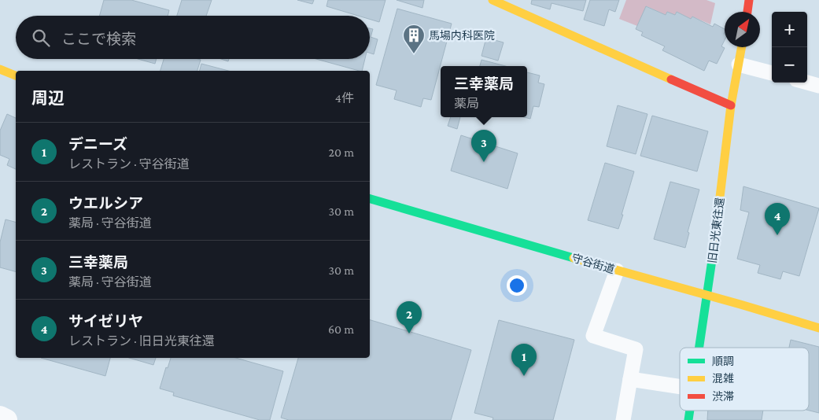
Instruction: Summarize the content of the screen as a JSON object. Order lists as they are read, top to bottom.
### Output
{
  "streets": {
    "street": ["旧日光東往還", "守谷街道"]
  },
  "crossings": [
    ["旧日光東往還", "守谷街道"]
  ],
  "places": {
    "building": ["馬場内科医院"]
  },
  "legend": ["順調", "混雑", "渋滞"],
  "north": "top right",
  "page": {
    "map_buttons": ["+", "−"],
    "search": "ここで検索",
    "popup": ["三幸薬局", "薬局"],
    "heading": ["周辺", "4件"],
    "list": [
      {
        "mark": "1",
        "name": "デニーズ",
        "note": "レストラン · 守谷街道",
        "value": "20 m"
      },
      {
        "mark": "2",
        "name": "ウエルシア",
        "note": "薬局 · 守谷街道",
        "value": "30 m"
      },
      {
        "mark": "3",
        "name": "三幸薬局",
        "note": "薬局 · 守谷街道",
        "value": "30 m"
      },
      {
        "mark": "4",
        "name": "サイゼリヤ",
        "note": "レストラン · 旧日光東往還",
        "value": "60 m"
      }
    ],
    "pins": [
      "3",
      "4",
      "2",
      "1"
    ]
  }
}
